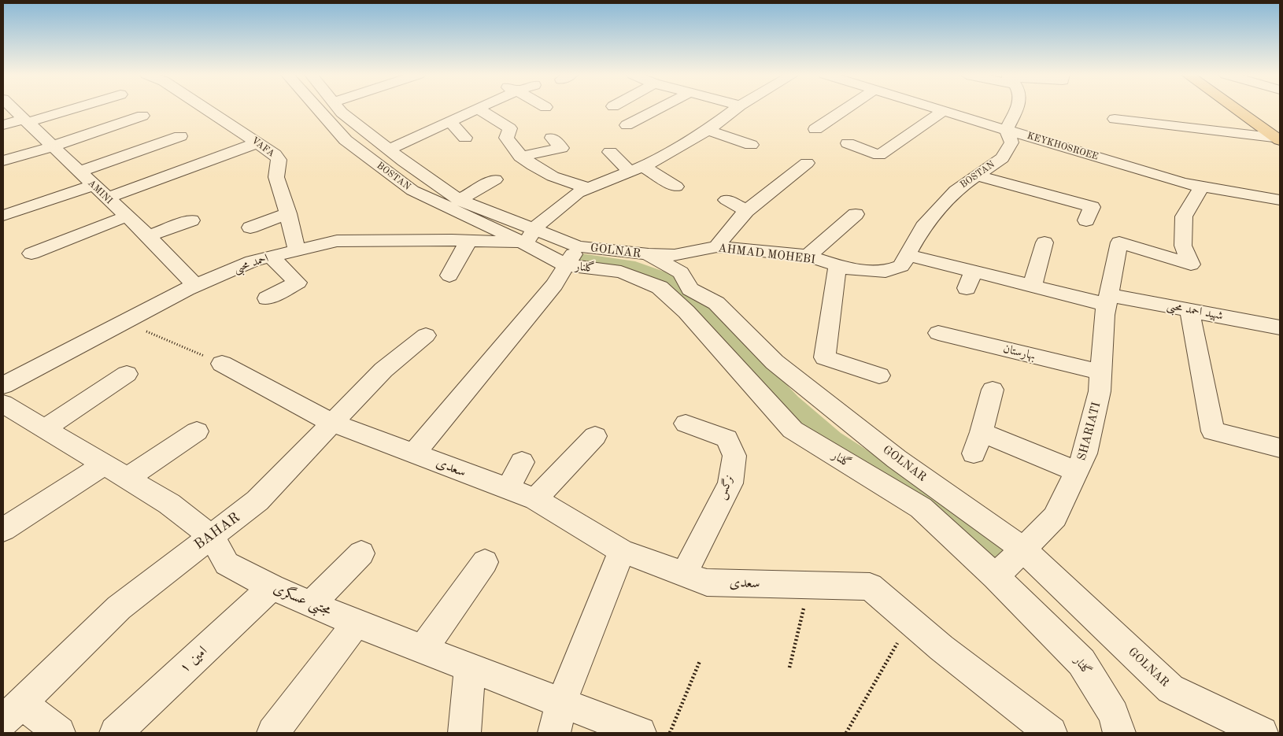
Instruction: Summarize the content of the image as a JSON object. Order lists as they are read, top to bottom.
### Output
{
  "streets": {
    "street": [
      "KEYKHOSROEE",
      "VAFA",
      "BOSTAN",
      "AMINI",
      "GOLNAR",
      "AHMAD MOHEBI",
      "احمد محبی",
      "گلنار",
      "شهید احمد محبی",
      "بهارستان",
      "SHARIATI",
      "سعدی",
      "نرگس",
      "BAHAR",
      "مجتبی عسگری",
      "امین ۱"
    ]
  },
  "crossings": [
    ["KEYKHOSROEE", "BOSTAN"],
    ["KEYKHOSROEE", "SHARIATI"],
    ["VAFA", "احمد محبی"],
    ["BOSTAN", "GOLNAR"],
    ["BOSTAN", "AHMAD MOHEBI"],
    ["BOSTAN", "احمد محبی"],
    ["BOSTAN", "شهید احمد محبی"],
    ["AMINI", "احمد محبی"],
    ["GOLNAR", "AHMAD MOHEBI"],
    ["GOLNAR", "احمد محبی"],
    ["GOLNAR", "گلنار"],
    ["GOLNAR", "SHARIATI"],
    ["گلنار", "SHARIATI"],
    ["شهید احمد محبی", "SHARIATI"],
    ["بهارستان", "SHARIATI"],
    ["سعدی", "نرگس"],
    ["سعدی", "BAHAR"],
    ["BAHAR", "مجتبی عسگری"],
    ["مجتبی عسگری", "امین ۱"]
  ]
}
